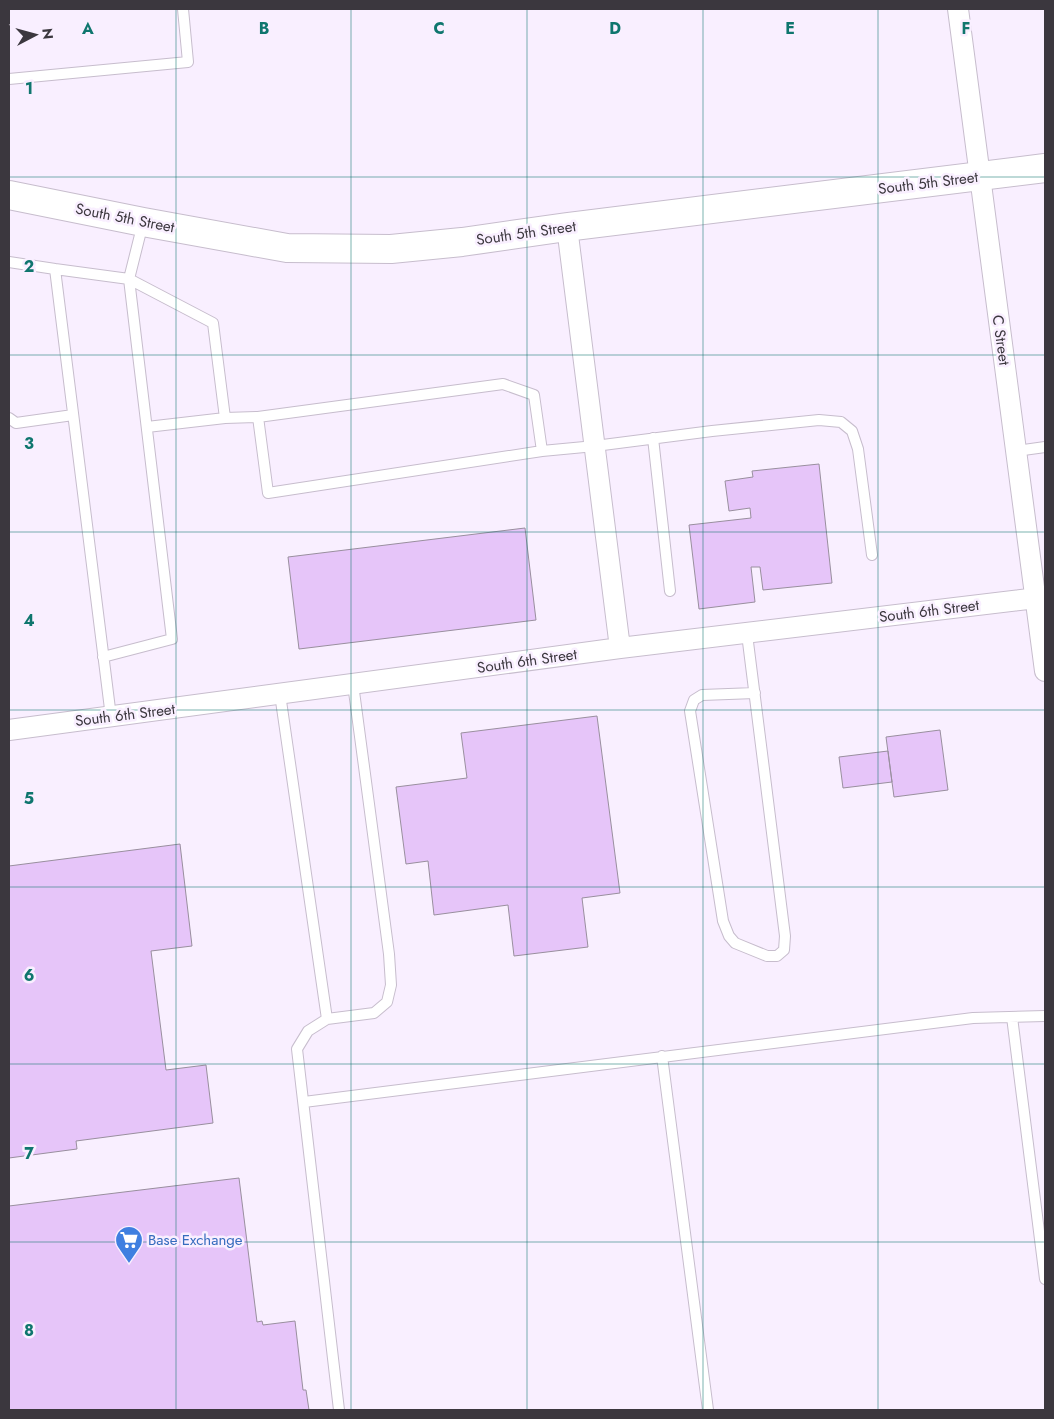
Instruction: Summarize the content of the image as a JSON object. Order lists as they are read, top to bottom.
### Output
{
  "streets": {
    "street": ["South 5th Street", "C Street", "South 6th Street"]
  },
  "crossings": [
    ["South 5th Street", "C Street"],
    ["C Street", "South 6th Street"]
  ],
  "places": {
    "supermarket": ["Base Exchange"]
  },
  "north": "right",
  "grid": {
    "columns": [
      "A",
      "B",
      "C",
      "D",
      "E",
      "F"
    ],
    "rows": [
      "1",
      "2",
      "3",
      "4",
      "5",
      "6",
      "7",
      "8"
    ]
  }
}
